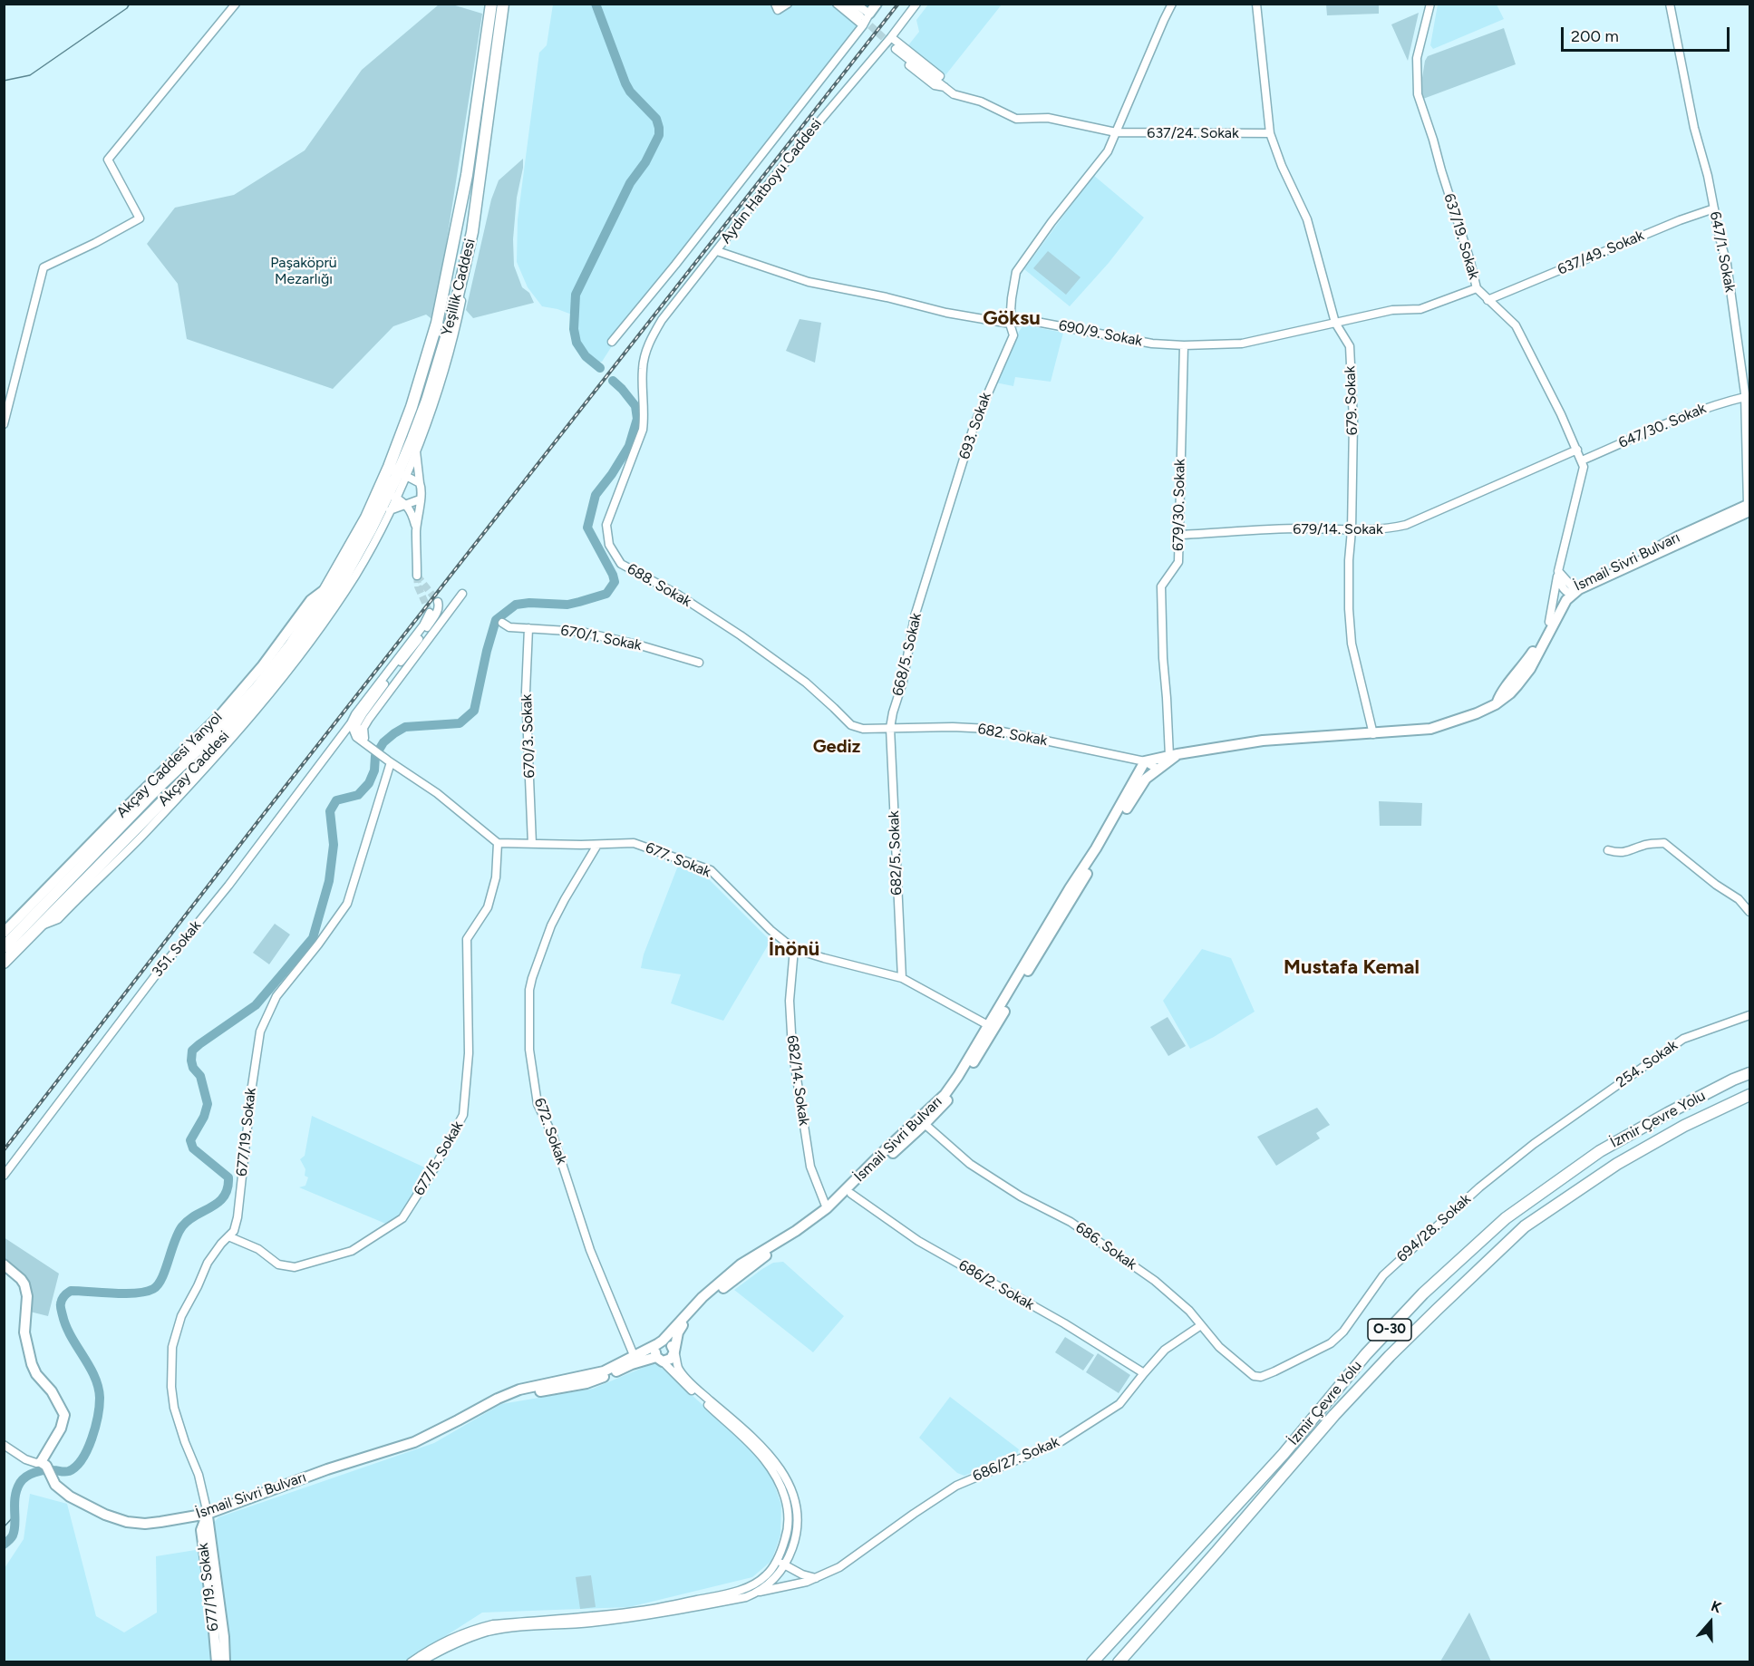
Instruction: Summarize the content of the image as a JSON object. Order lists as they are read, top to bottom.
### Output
{
  "streets": {
    "highway": [
      "Yeşillik Caddesi",
      "Akçay Caddesi",
      "İzmir Çevre Yolu",
      "O-30"
    ],
    "main road": [
      "Aydın Hatboyu Caddesi",
      "İsmail Sivri Bulvarı",
      "Akçay Caddesi Yanyol",
      "677/19. Sokak"
    ],
    "street": [
      "637/24. Sokak",
      "637/19. Sokak",
      "647/1. Sokak",
      "637/49. Sokak",
      "690/9. Sokak",
      "679. Sokak",
      "693. Sokak",
      "647/30. Sokak",
      "679/30. Sokak",
      "679/14. Sokak",
      "688. Sokak",
      "670/1. Sokak",
      "668/5. Sokak",
      "682. Sokak",
      "670/3. Sokak",
      "682/5. Sokak",
      "677. Sokak",
      "351. Sokak",
      "254. Sokak",
      "682/14. Sokak",
      "672. Sokak",
      "677/5. Sokak",
      "694/28. Sokak",
      "686. Sokak",
      "686/2. Sokak",
      "686/27. Sokak"
    ]
  },
  "crossings": [
    ["637/24. Sokak", "679. Sokak"],
    ["637/24. Sokak", "693. Sokak"],
    ["Aydın Hatboyu Caddesi", "690/9. Sokak"],
    ["Aydın Hatboyu Caddesi", "688. Sokak"],
    ["637/19. Sokak", "637/49. Sokak"],
    ["637/19. Sokak", "690/9. Sokak"],
    ["637/19. Sokak", "647/30. Sokak"],
    ["637/19. Sokak", "679/14. Sokak"],
    ["637/19. Sokak", "İsmail Sivri Bulvarı"],
    ["647/1. Sokak", "637/49. Sokak"],
    ["647/1. Sokak", "647/30. Sokak"],
    ["647/1. Sokak", "İsmail Sivri Bulvarı"],
    ["Yeşillik Caddesi", "Akçay Caddesi"],
    ["690/9. Sokak", "679. Sokak"],
    ["690/9. Sokak", "693. Sokak"],
    ["690/9. Sokak", "679/30. Sokak"],
    ["679. Sokak", "679/14. Sokak"],
    ["679. Sokak", "İsmail Sivri Bulvarı"],
    ["693. Sokak", "668/5. Sokak"],
    ["679/30. Sokak", "679/14. Sokak"],
    ["679/30. Sokak", "İsmail Sivri Bulvarı"],
    ["İsmail Sivri Bulvarı", "682. Sokak"],
    ["İsmail Sivri Bulvarı", "677. Sokak"],
    ["İsmail Sivri Bulvarı", "682/14. Sokak"],
    ["İsmail Sivri Bulvarı", "672. Sokak"],
    ["İsmail Sivri Bulvarı", "677/19. Sokak"],
    ["İsmail Sivri Bulvarı", "686. Sokak"],
    ["İsmail Sivri Bulvarı", "686/2. Sokak"],
    ["688. Sokak", "682. Sokak"],
    ["670/1. Sokak", "670/3. Sokak"],
    ["668/5. Sokak", "682. Sokak"],
    ["668/5. Sokak", "682/5. Sokak"],
    ["682. Sokak", "682/5. Sokak"],
    ["670/3. Sokak", "677. Sokak"],
    ["Akçay Caddesi Yanyol", "Akçay Caddesi"],
    ["682/5. Sokak", "677. Sokak"],
    ["677. Sokak", "682/14. Sokak"],
    ["677. Sokak", "672. Sokak"],
    ["677. Sokak", "677/5. Sokak"],
    ["254. Sokak", "694/28. Sokak"],
    ["677/19. Sokak", "677/5. Sokak"],
    ["694/28. Sokak", "686. Sokak"],
    ["686. Sokak", "686/27. Sokak"],
    ["686/2. Sokak", "686/27. Sokak"]
  ],
  "districts": [
    "Göksu",
    "Gediz",
    "İnönü",
    "Mustafa Kemal"
  ],
  "parks": ["Paşaköprü Mezarlığı"],
  "scale_bar": "200 m",
  "north": "top"
}
